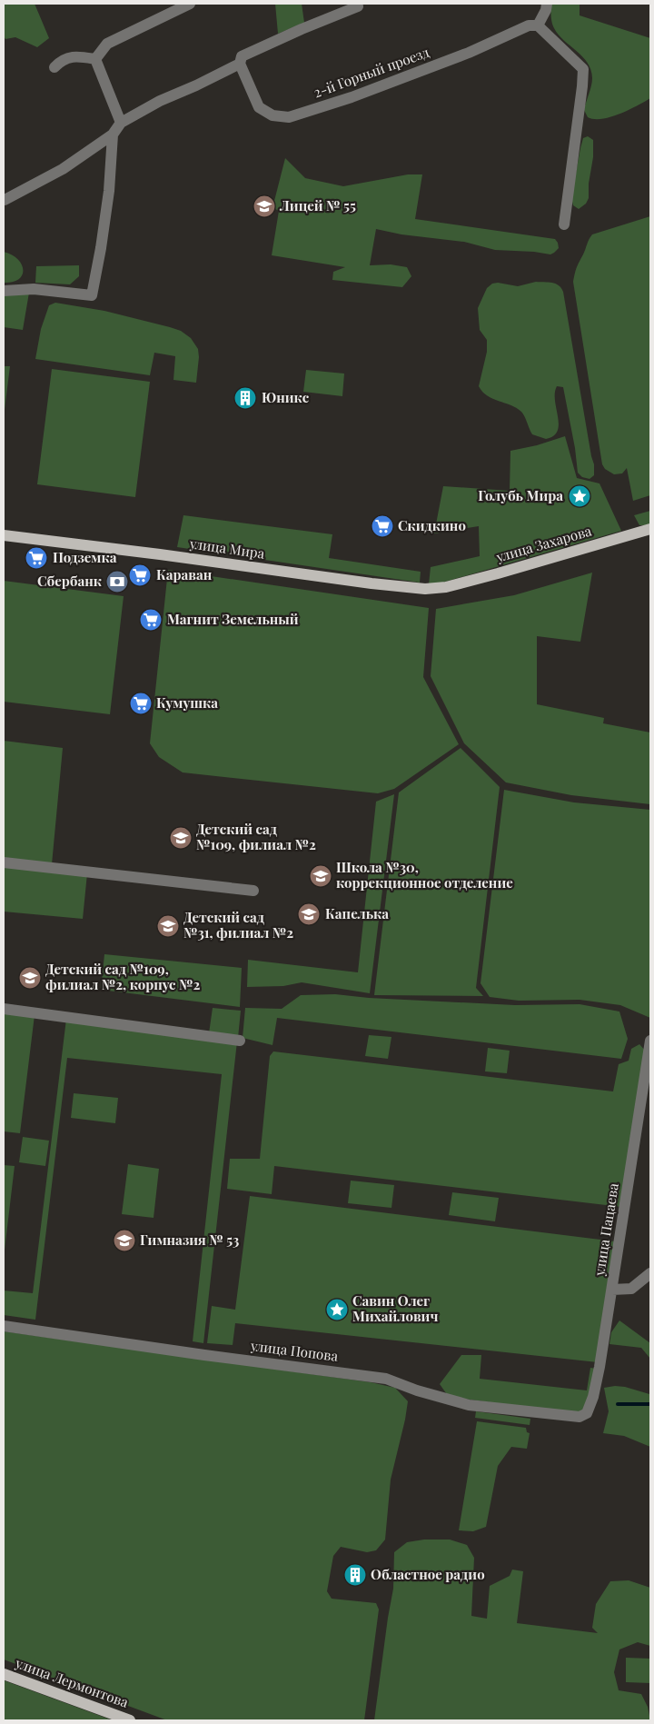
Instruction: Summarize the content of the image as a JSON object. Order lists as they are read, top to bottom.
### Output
{
  "streets": {
    "main road": ["улица Захарова", "улица Мира", "улица Лермонтова"],
    "street": ["2-й Горный проезд", "улица Пацаева", "улица Попова"]
  },
  "crossings": [
    ["улица Захарова", "улица Мира"],
    ["улица Пацаева", "улица Попова"]
  ],
  "places": {
    "school or university": [
      "Лицей № 55",
      "Детский сад №109, филиал №2",
      "Школа №30, коррекционное отделение",
      "Капелька",
      "Детский сад №31, филиал №2",
      "Детский сад №109, филиал №2, корпус №2",
      "Гимназия № 53"
    ],
    "building": ["Юникс", "Областное радио"],
    "place": ["Голубь Мира", "Савин Олег Михайлович"],
    "supermarket": [
      "Скидкино",
      "Подземка",
      "Караван",
      "Магнит Земельный",
      "Кумушка"
    ],
    "bank": ["Сбербанк"]
  }
}
